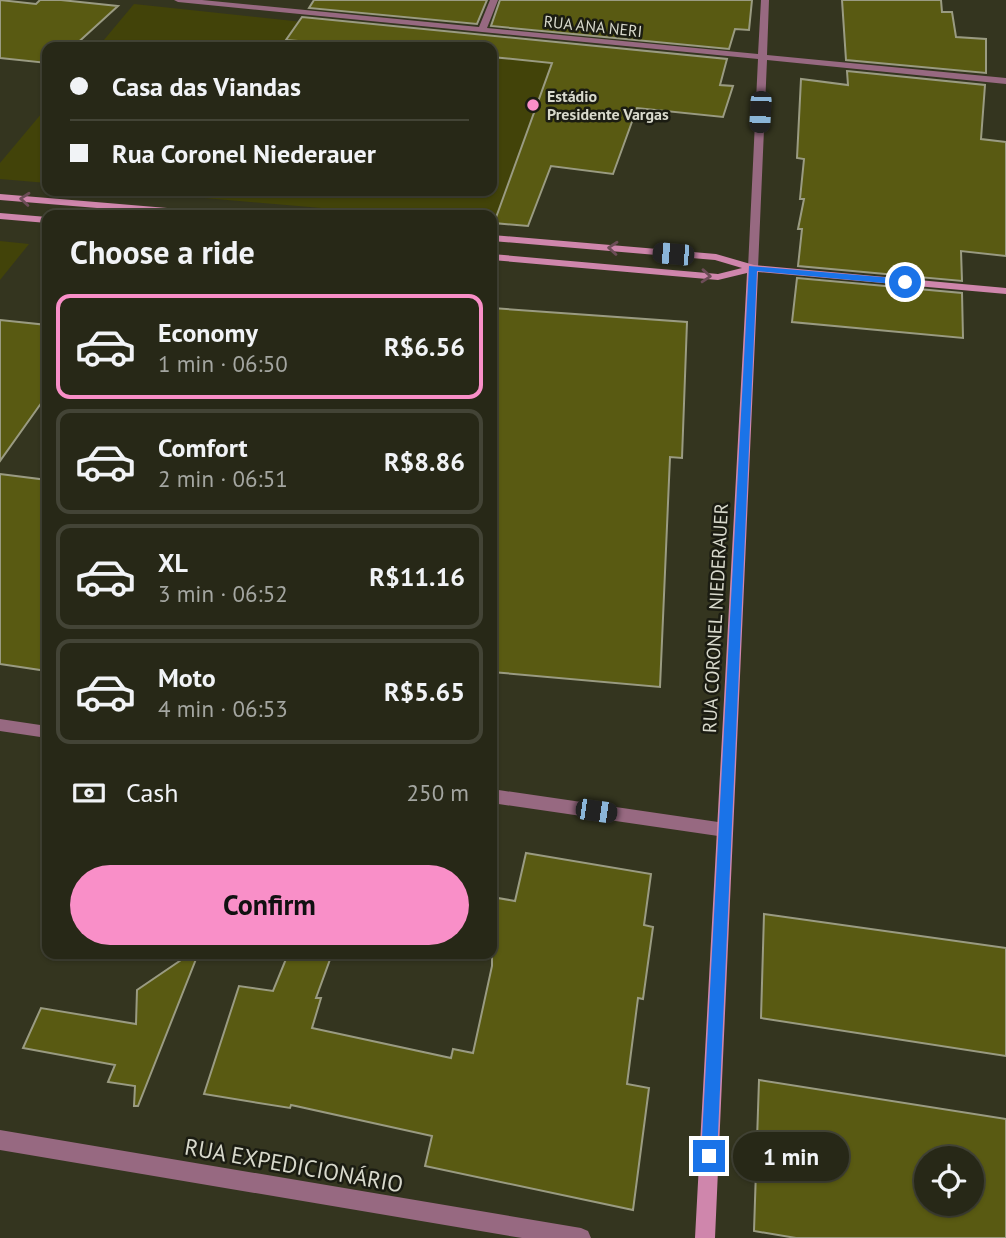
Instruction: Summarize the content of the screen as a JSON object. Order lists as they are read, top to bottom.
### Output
{
  "streets": {
    "street": ["RUA ANA NERI", "RUA CORONEL NIEDERAUER", "RUA EXPEDICIONÁRIO"]
  },
  "crossings": [
    ["RUA ANA NERI", "RUA CORONEL NIEDERAUER"]
  ],
  "places": ["Estádio Presidente Vargas"],
  "page": {
    "banner": ["Casa das Viandas", "Rua Coronel Niederauer"],
    "heading": "Choose a ride",
    "list": [
      {
        "name": "Economy",
        "note": "1 min · 06:50",
        "value": "R$6.56"
      },
      {
        "name": "Comfort",
        "note": "2 min · 06:51",
        "value": "R$8.86"
      },
      {
        "name": "XL",
        "note": "3 min · 06:52",
        "value": "R$11.16"
      },
      {
        "name": "Moto",
        "note": "4 min · 06:53",
        "value": "R$5.65"
      }
    ],
    "pay": ["Cash", "250 m"],
    "buttons": "Confirm",
    "bubble": "1 min"
  }
}
